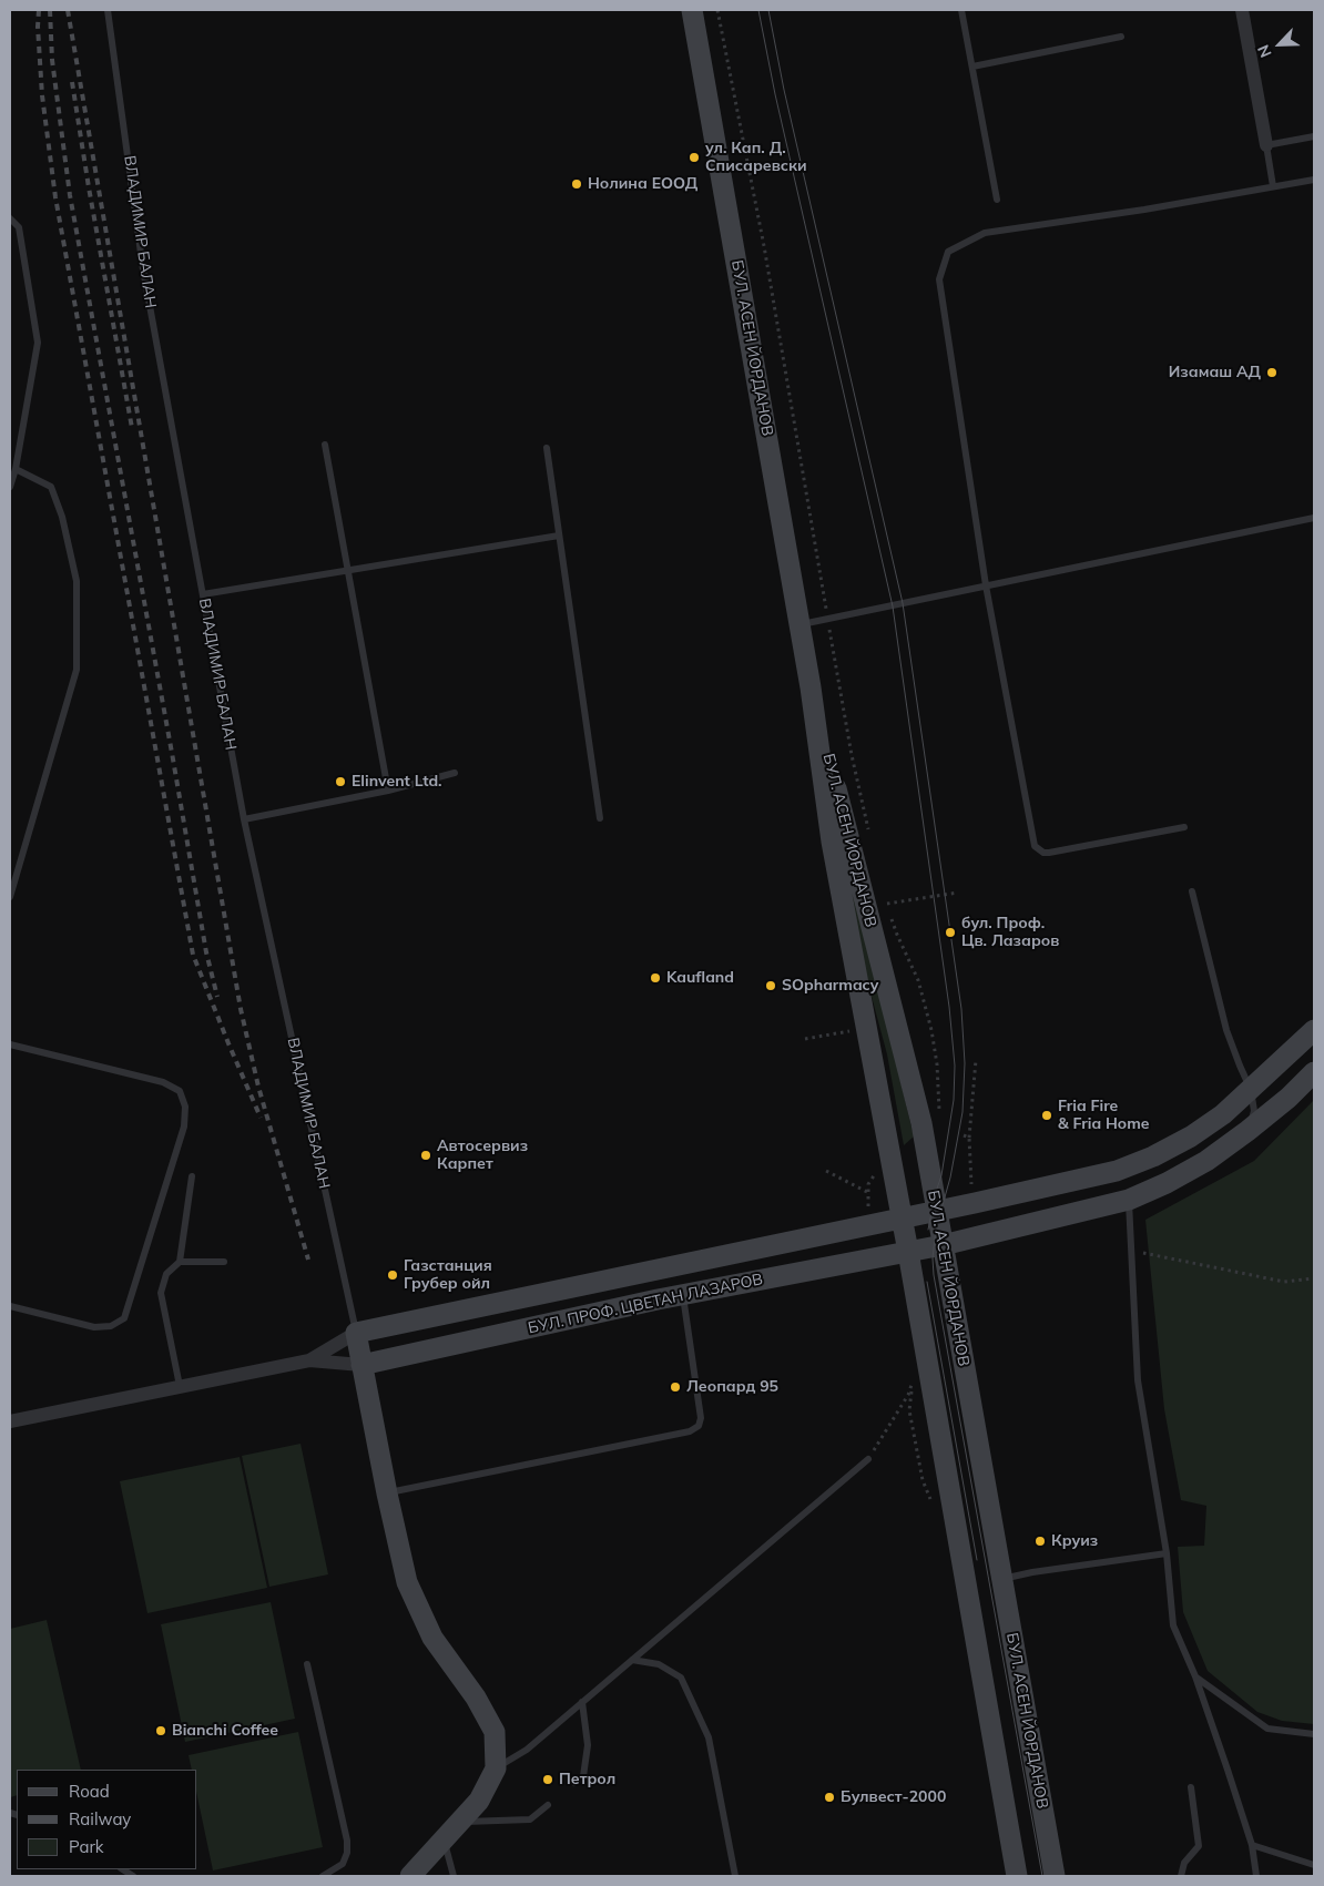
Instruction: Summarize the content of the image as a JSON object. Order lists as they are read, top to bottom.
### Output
{
  "streets": {
    "main road": ["БУЛ. АСЕН ЙОРДАНОВ", "БУЛ. ПРОФ. ЦВЕТАН ЛАЗАРОВ"],
    "lane": ["ВЛАДИМИР БАЛАН"]
  },
  "crossings": [
    ["ВЛАДИМИР БАЛАН", "БУЛ. ПРОФ. ЦВЕТАН ЛАЗАРОВ"],
    ["БУЛ. АСЕН ЙОРДАНОВ", "БУЛ. ПРОФ. ЦВЕТАН ЛАЗАРОВ"]
  ],
  "places": [
    "ул. Кап. Д. Списаревски",
    "Нолина ЕООД",
    "Изамаш АД",
    "Elinvent Ltd.",
    "бул. Проф. Цв. Лазаров",
    "Kaufland",
    "SOpharmacy",
    "Fria Fire & Fria Home",
    "Автосервиз Карпет",
    "Газстанция Грубер ойл",
    "Леопард 95",
    "Круиз",
    "Bianchi Coffee",
    "Петрол",
    "Булвест-2000"
  ],
  "legend": ["Road", "Railway", "Park"],
  "north": "bottom left"
}
